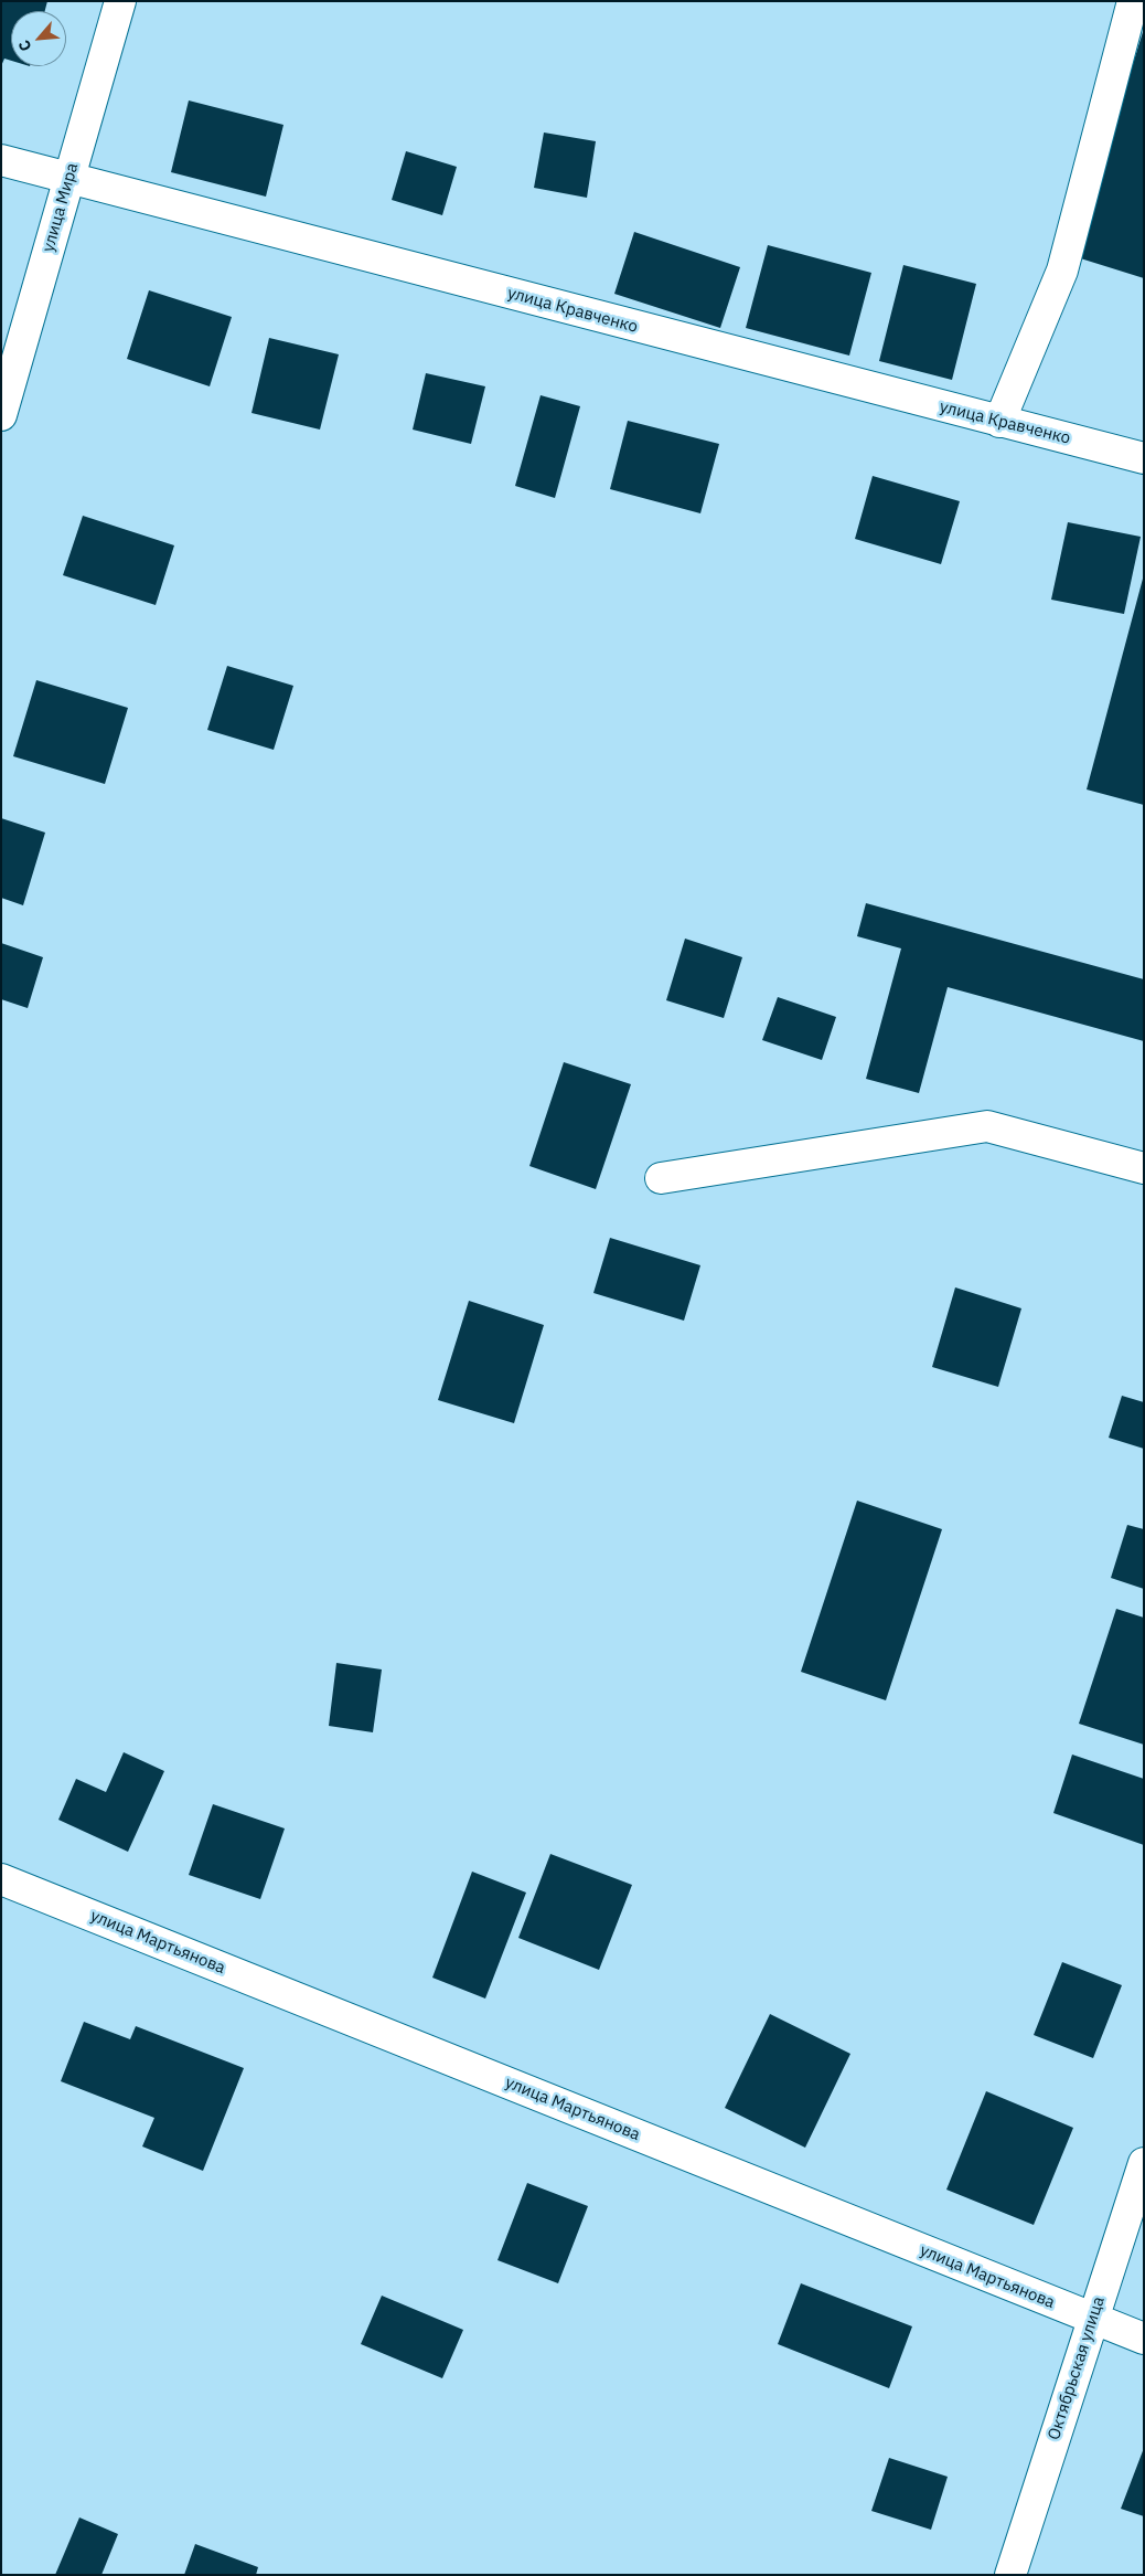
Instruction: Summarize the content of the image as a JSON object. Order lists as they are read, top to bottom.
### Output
{
  "streets": {
    "street": [
      "улица Мира",
      "улица Кравченко",
      "улица Мартьянова",
      "Октябрьская улица"
    ]
  },
  "crossings": [
    ["улица Мира", "улица Кравченко"],
    ["улица Мартьянова", "Октябрьская улица"]
  ],
  "north": "bottom left"
}
